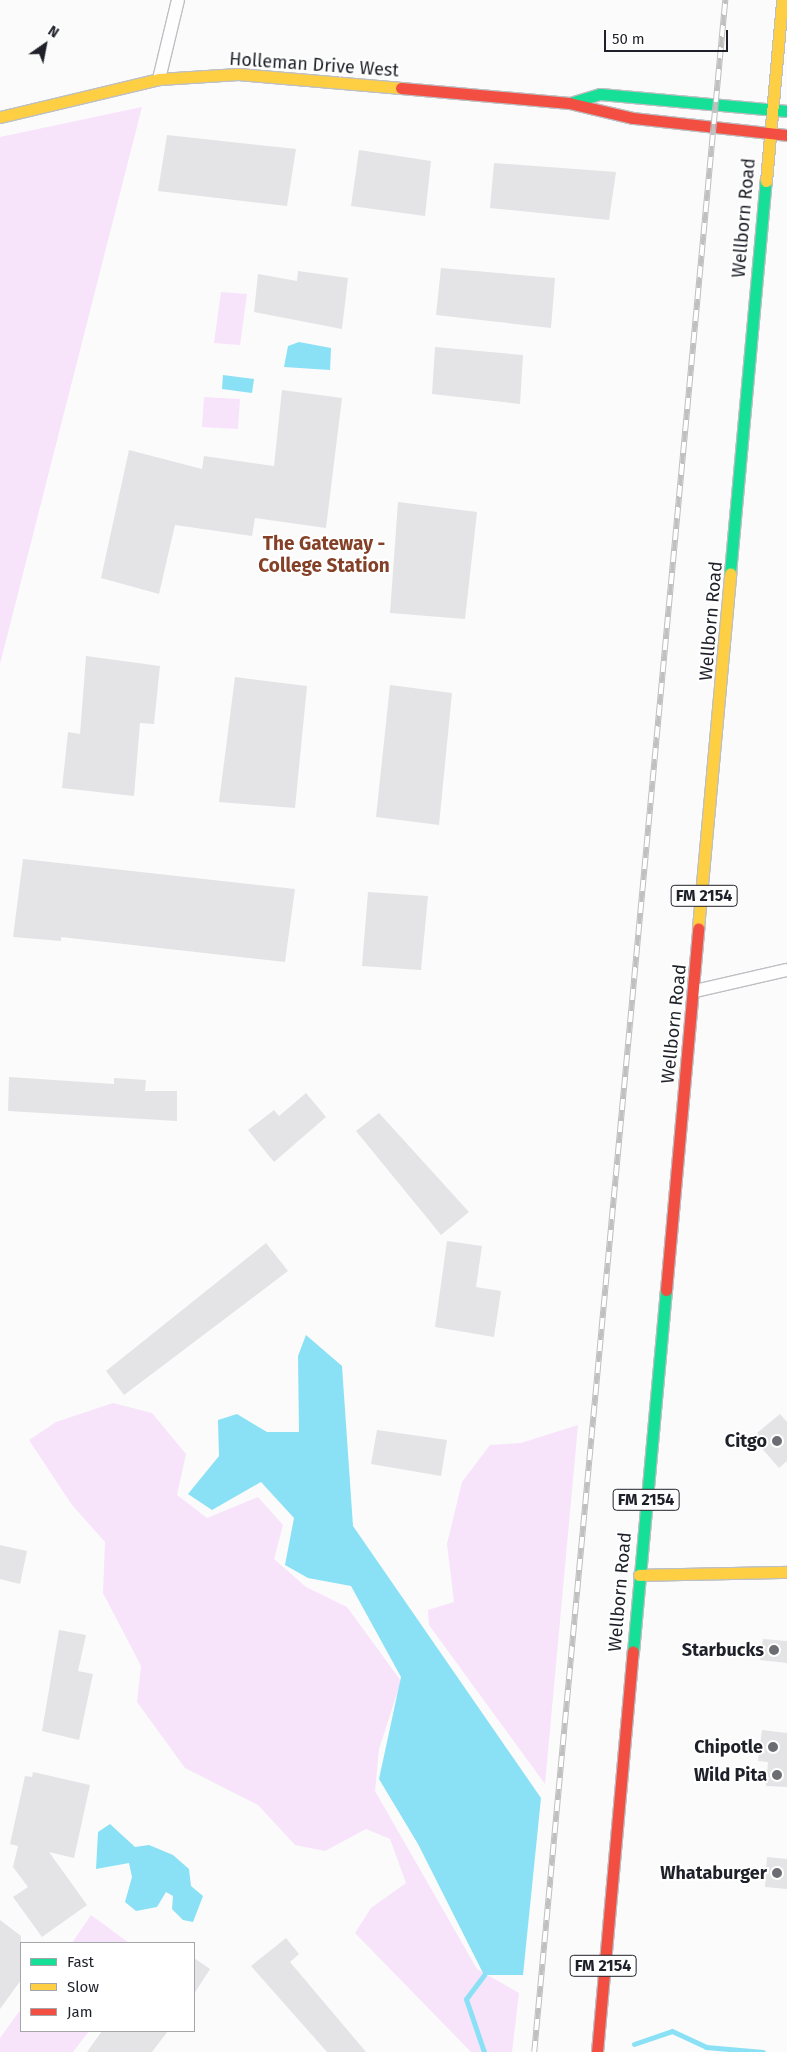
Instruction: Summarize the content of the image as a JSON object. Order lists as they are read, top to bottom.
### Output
{
  "streets": {
    "main road": ["Holleman Drive West", "Wellborn Road", "FM 2154"]
  },
  "crossings": [
    ["Holleman Drive West", "Wellborn Road"]
  ],
  "districts": ["The Gateway - College Station"],
  "places": [
    "Citgo",
    "Starbucks",
    "Chipotle",
    "Wild Pita",
    "Whataburger"
  ],
  "legend": ["Fast", "Slow", "Jam"],
  "scale_bar": "50 m",
  "north": "top right"
}
